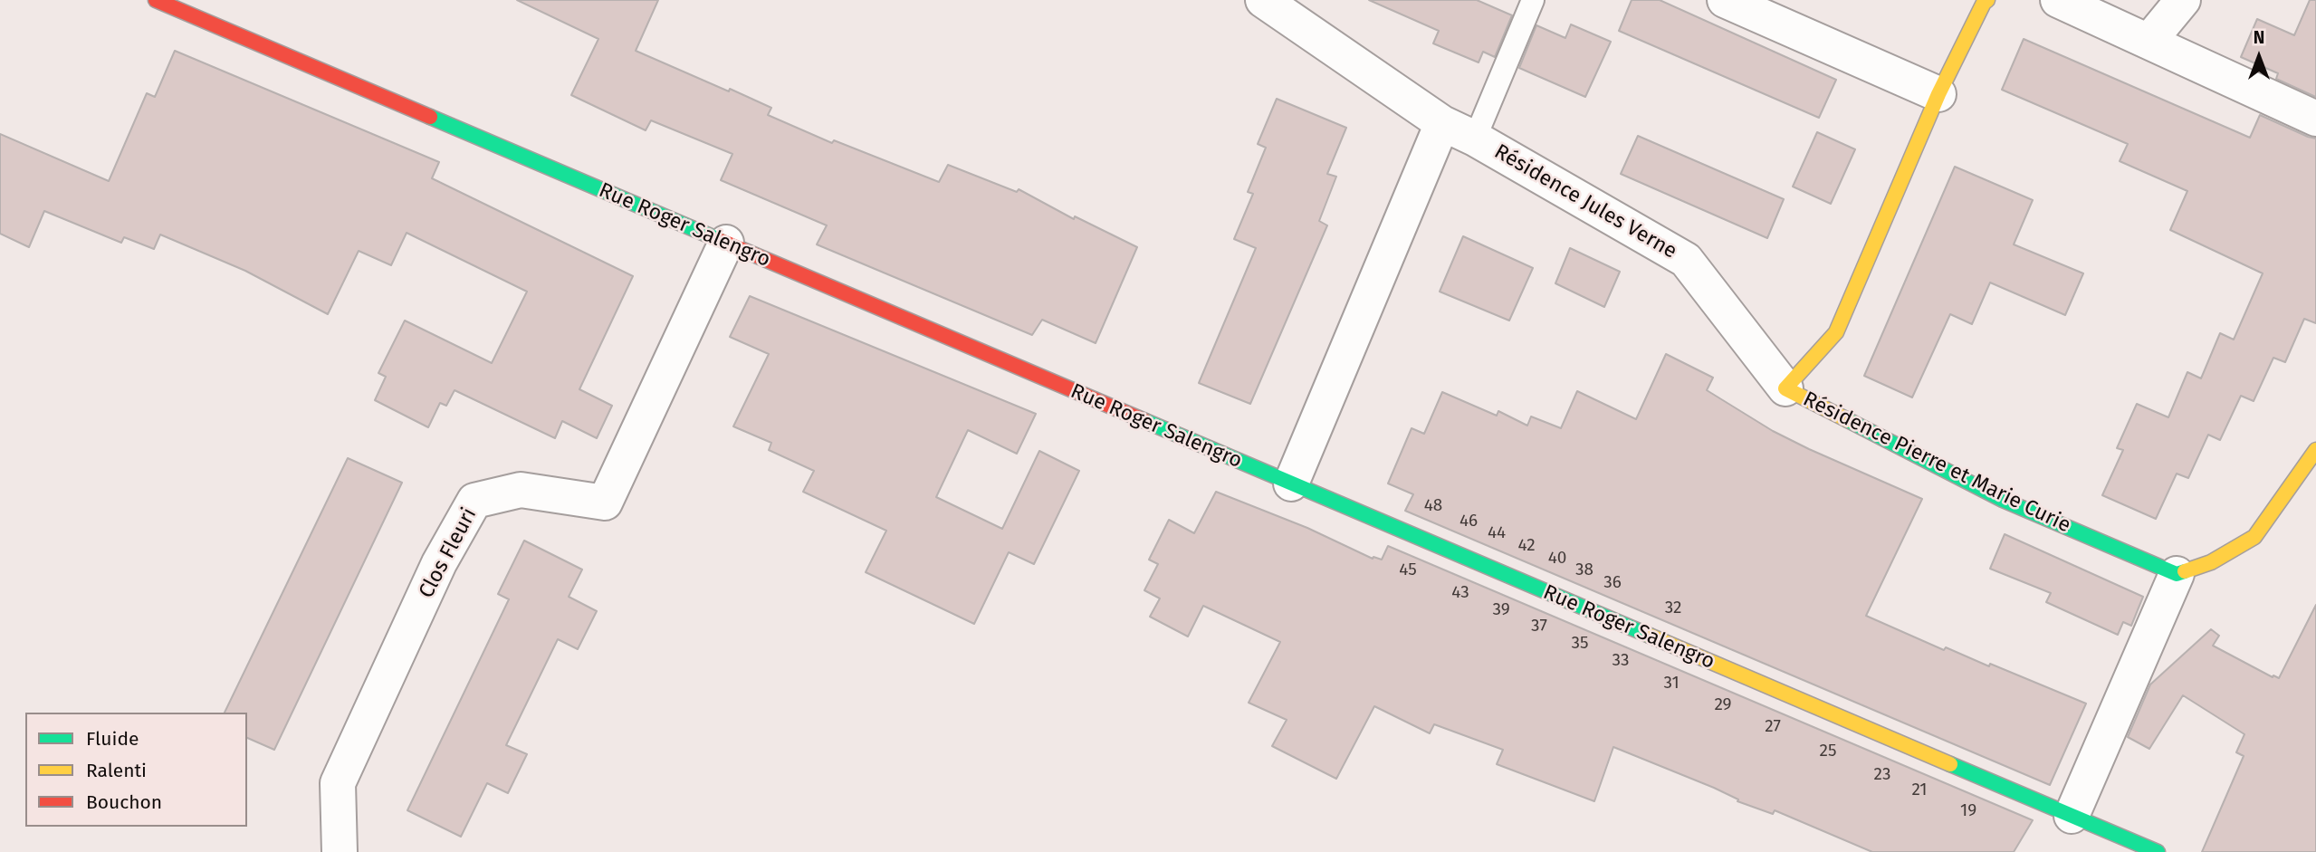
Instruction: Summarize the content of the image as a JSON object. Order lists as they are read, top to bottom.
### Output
{
  "streets": {
    "street": [
      "Résidence Jules Verne",
      "Rue Roger Salengro",
      "Résidence Pierre et Marie Curie",
      "Clos Fleuri"
    ]
  },
  "crossings": [
    ["Résidence Jules Verne", "Résidence Pierre et Marie Curie"],
    ["Rue Roger Salengro", "Clos Fleuri"]
  ],
  "house_numbers": [
    "48",
    "46",
    "44",
    "42",
    "40",
    "45",
    "38",
    "36",
    "43",
    "32",
    "39",
    "37",
    "35",
    "33",
    "31",
    "29",
    "27",
    "25",
    "23",
    "21",
    "19"
  ],
  "legend": ["Fluide", "Ralenti", "Bouchon"],
  "north": "top"
}
